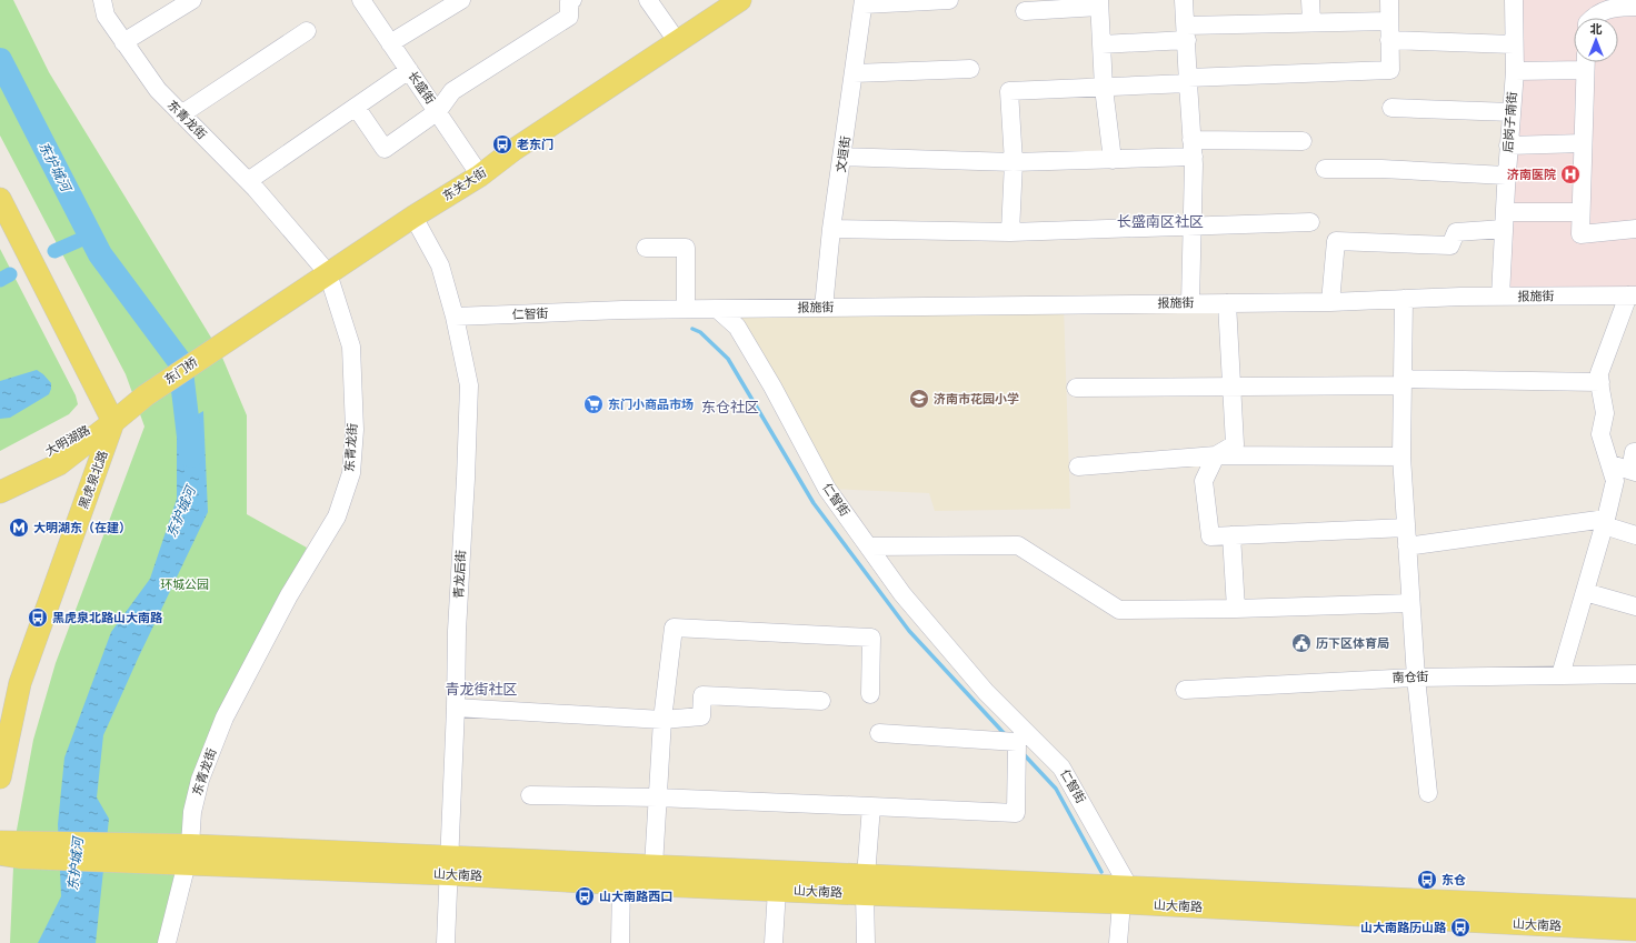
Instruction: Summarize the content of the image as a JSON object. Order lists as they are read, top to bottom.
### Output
{
  "streets": {
    "main road": [
      "东关大街",
      "东门桥",
      "大明湖路",
      "黑虎泉北路",
      "山大南路"
    ],
    "street": [
      "长盛街",
      "东青龙街",
      "后岗子南街",
      "文垣街",
      "报施街",
      "仁智街",
      "青龙后街",
      "南仓街"
    ]
  },
  "crossings": [
    ["长盛街", "东关大街"],
    ["东青龙街", "东关大街"],
    ["东青龙街", "山大南路"],
    ["后岗子南街", "报施街"],
    ["文垣街", "报施街"],
    ["东关大街", "东门桥"],
    ["东关大街", "青龙后街"],
    ["报施街", "仁智街"],
    ["仁智街", "青龙后街"],
    ["仁智街", "山大南路"],
    ["东门桥", "大明湖路"],
    ["东门桥", "黑虎泉北路"],
    ["大明湖路", "黑虎泉北路"],
    ["青龙后街", "山大南路"]
  ],
  "districts": ["长盛南区社区", "东仓社区", "青龙街社区"],
  "water": ["东护城河"],
  "parks": ["环城公园"],
  "places": {
    "bus stop": [
      "老东门",
      "黑虎泉北路山大南路",
      "东仓",
      "山大南路西口",
      "山大南路历山路"
    ],
    "hospital": ["济南医院"],
    "school or university": ["济南市花园小学"],
    "supermarket": ["东门小商品市场"],
    "metro station": ["大明湖东（在建）"],
    "public building": ["历下区体育局"]
  },
  "north": "top"
}
